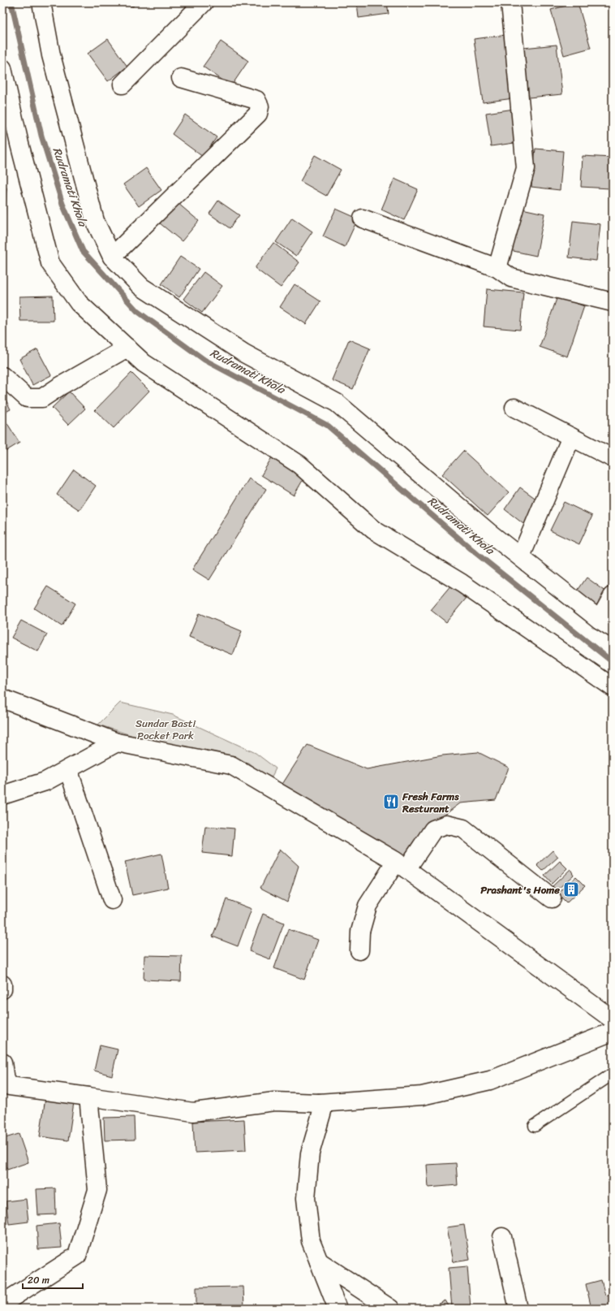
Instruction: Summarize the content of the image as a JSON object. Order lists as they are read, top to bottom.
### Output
{
  "water": ["Rudramati Khola"],
  "parks": ["Sundar Basti Pocket Park"],
  "places": {
    "restaurant": ["Fresh Farms Resturant"],
    "building": ["Prashant's Home"]
  },
  "scale_bar": "20 m"
}
